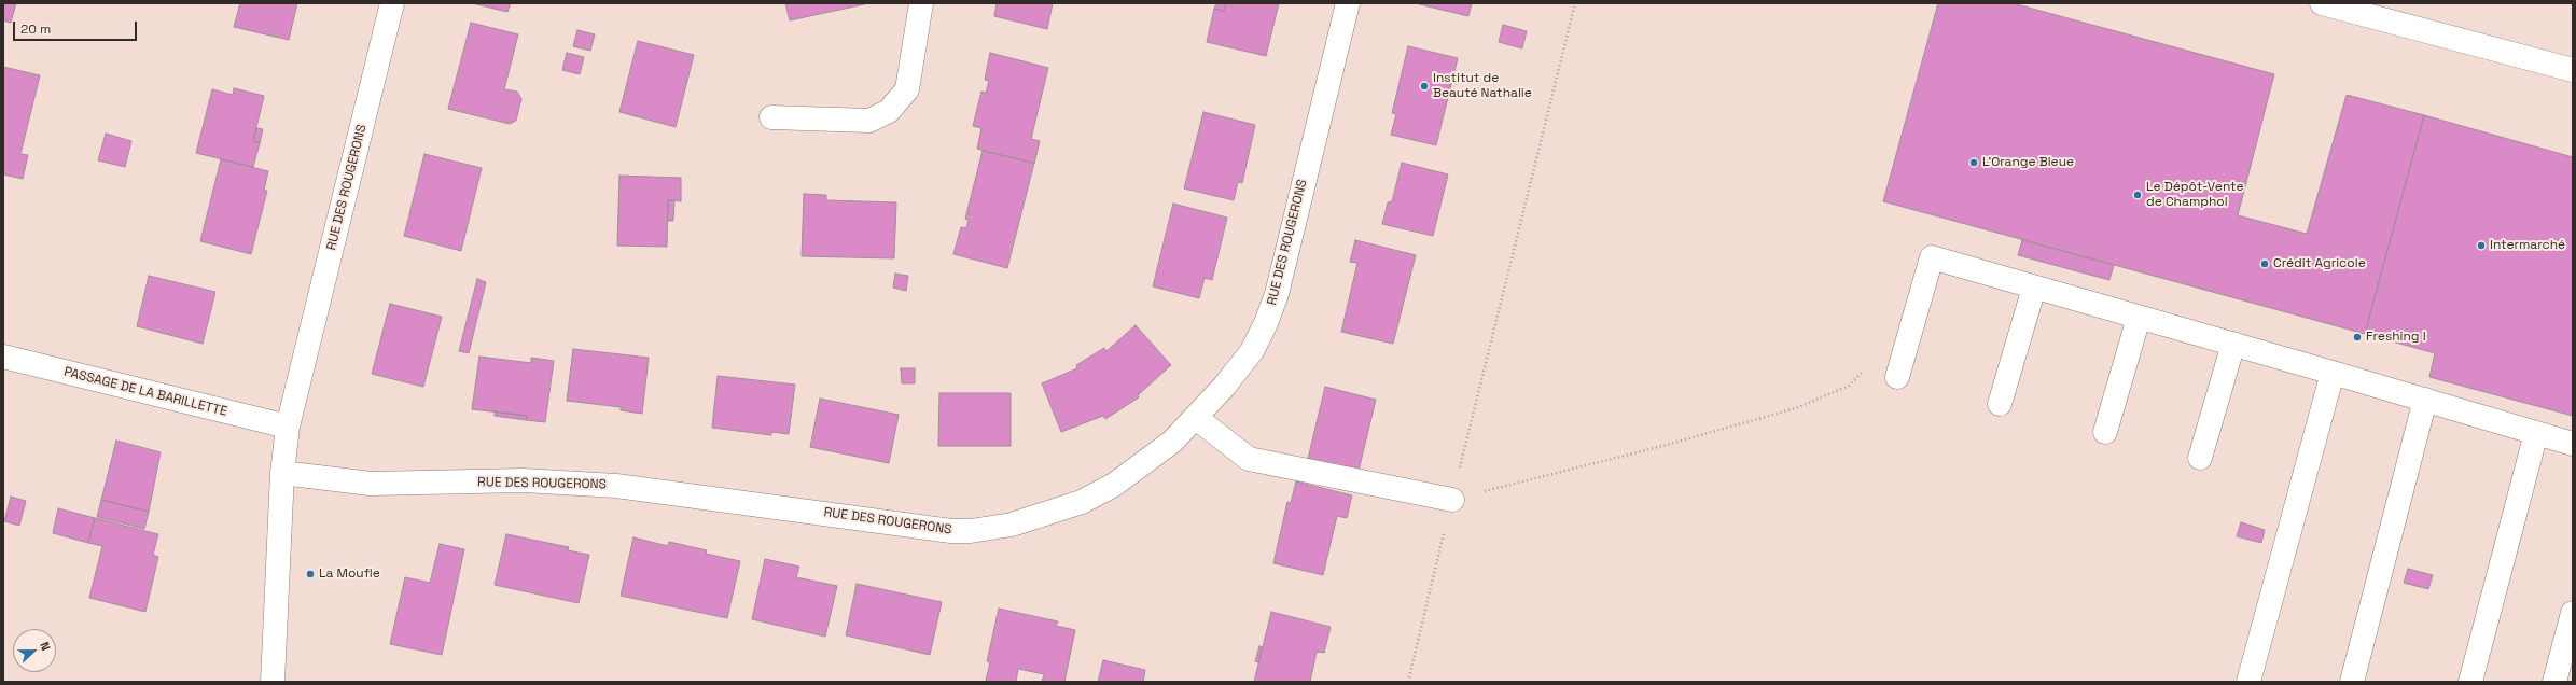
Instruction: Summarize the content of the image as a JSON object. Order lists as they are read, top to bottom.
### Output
{
  "streets": {
    "street": ["RUE DES ROUGERONS", "PASSAGE DE LA BARILLETTE"]
  },
  "crossings": [
    ["RUE DES ROUGERONS", "PASSAGE DE LA BARILLETTE"]
  ],
  "places": [
    "Institut de Beauté Nathalie",
    "L'Orange Bleue",
    "Le Dépôt-Vente de Champhol",
    "Intermarché",
    "Crédit Agricole",
    "Freshing !",
    "La Moufle"
  ],
  "scale_bar": "20 m",
  "north": "right"
}
